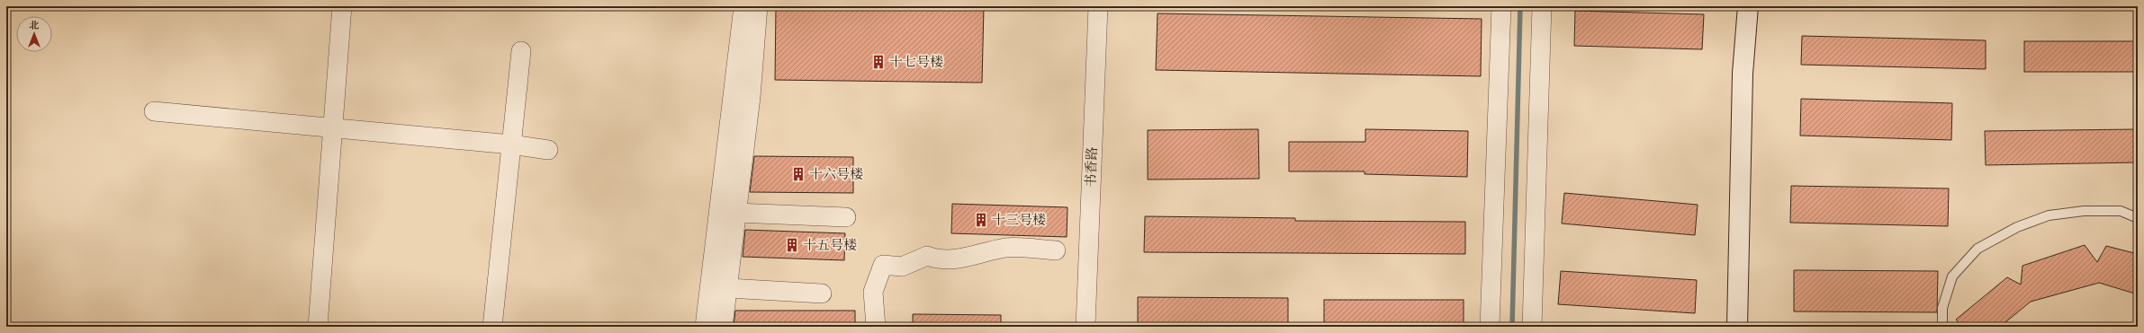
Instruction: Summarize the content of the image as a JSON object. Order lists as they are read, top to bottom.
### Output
{
  "streets": {
    "street": ["书香路"]
  },
  "places": {
    "building": [
      "十七号楼",
      "十六号楼",
      "十三号楼",
      "十五号楼"
    ]
  },
  "north": "top"
}
